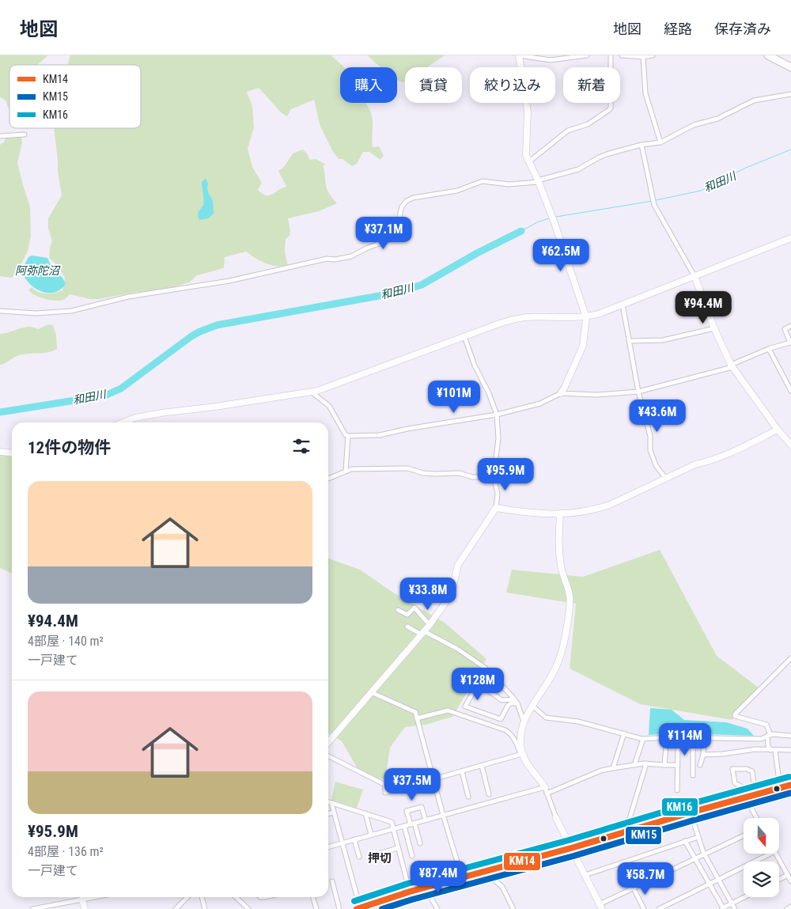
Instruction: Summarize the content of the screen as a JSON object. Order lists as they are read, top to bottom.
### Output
{
  "districts": ["押切"],
  "water": ["和田川", "阿弥陀沼"],
  "lines": ["transit line KM16", "transit line KM14", "transit line KM15"],
  "legend": ["KM14", "KM15", "KM16"],
  "north": "bottom",
  "page": {
    "header": "地図",
    "nav": ["地図", "経路", "保存済み"],
    "chip": [
      "購入",
      "賃貸",
      "絞り込み",
      "新着"
    ],
    "price": [
      "¥37.1M",
      "¥62.5M",
      "¥94.4M",
      "¥101M",
      "¥43.6M",
      "¥95.9M",
      "¥33.8M",
      "¥128M",
      "¥114M",
      "¥37.5M",
      "¥87.4M",
      "¥58.7M"
    ],
    "heading": "12件の物件",
    "list": [
      {
        "name": "¥94.4M",
        "note": "4部屋 · 140 m² · 一戸建て"
      },
      {
        "name": "¥95.9M",
        "note": "4部屋 · 136 m² · 一戸建て"
      }
    ]
  }
}
